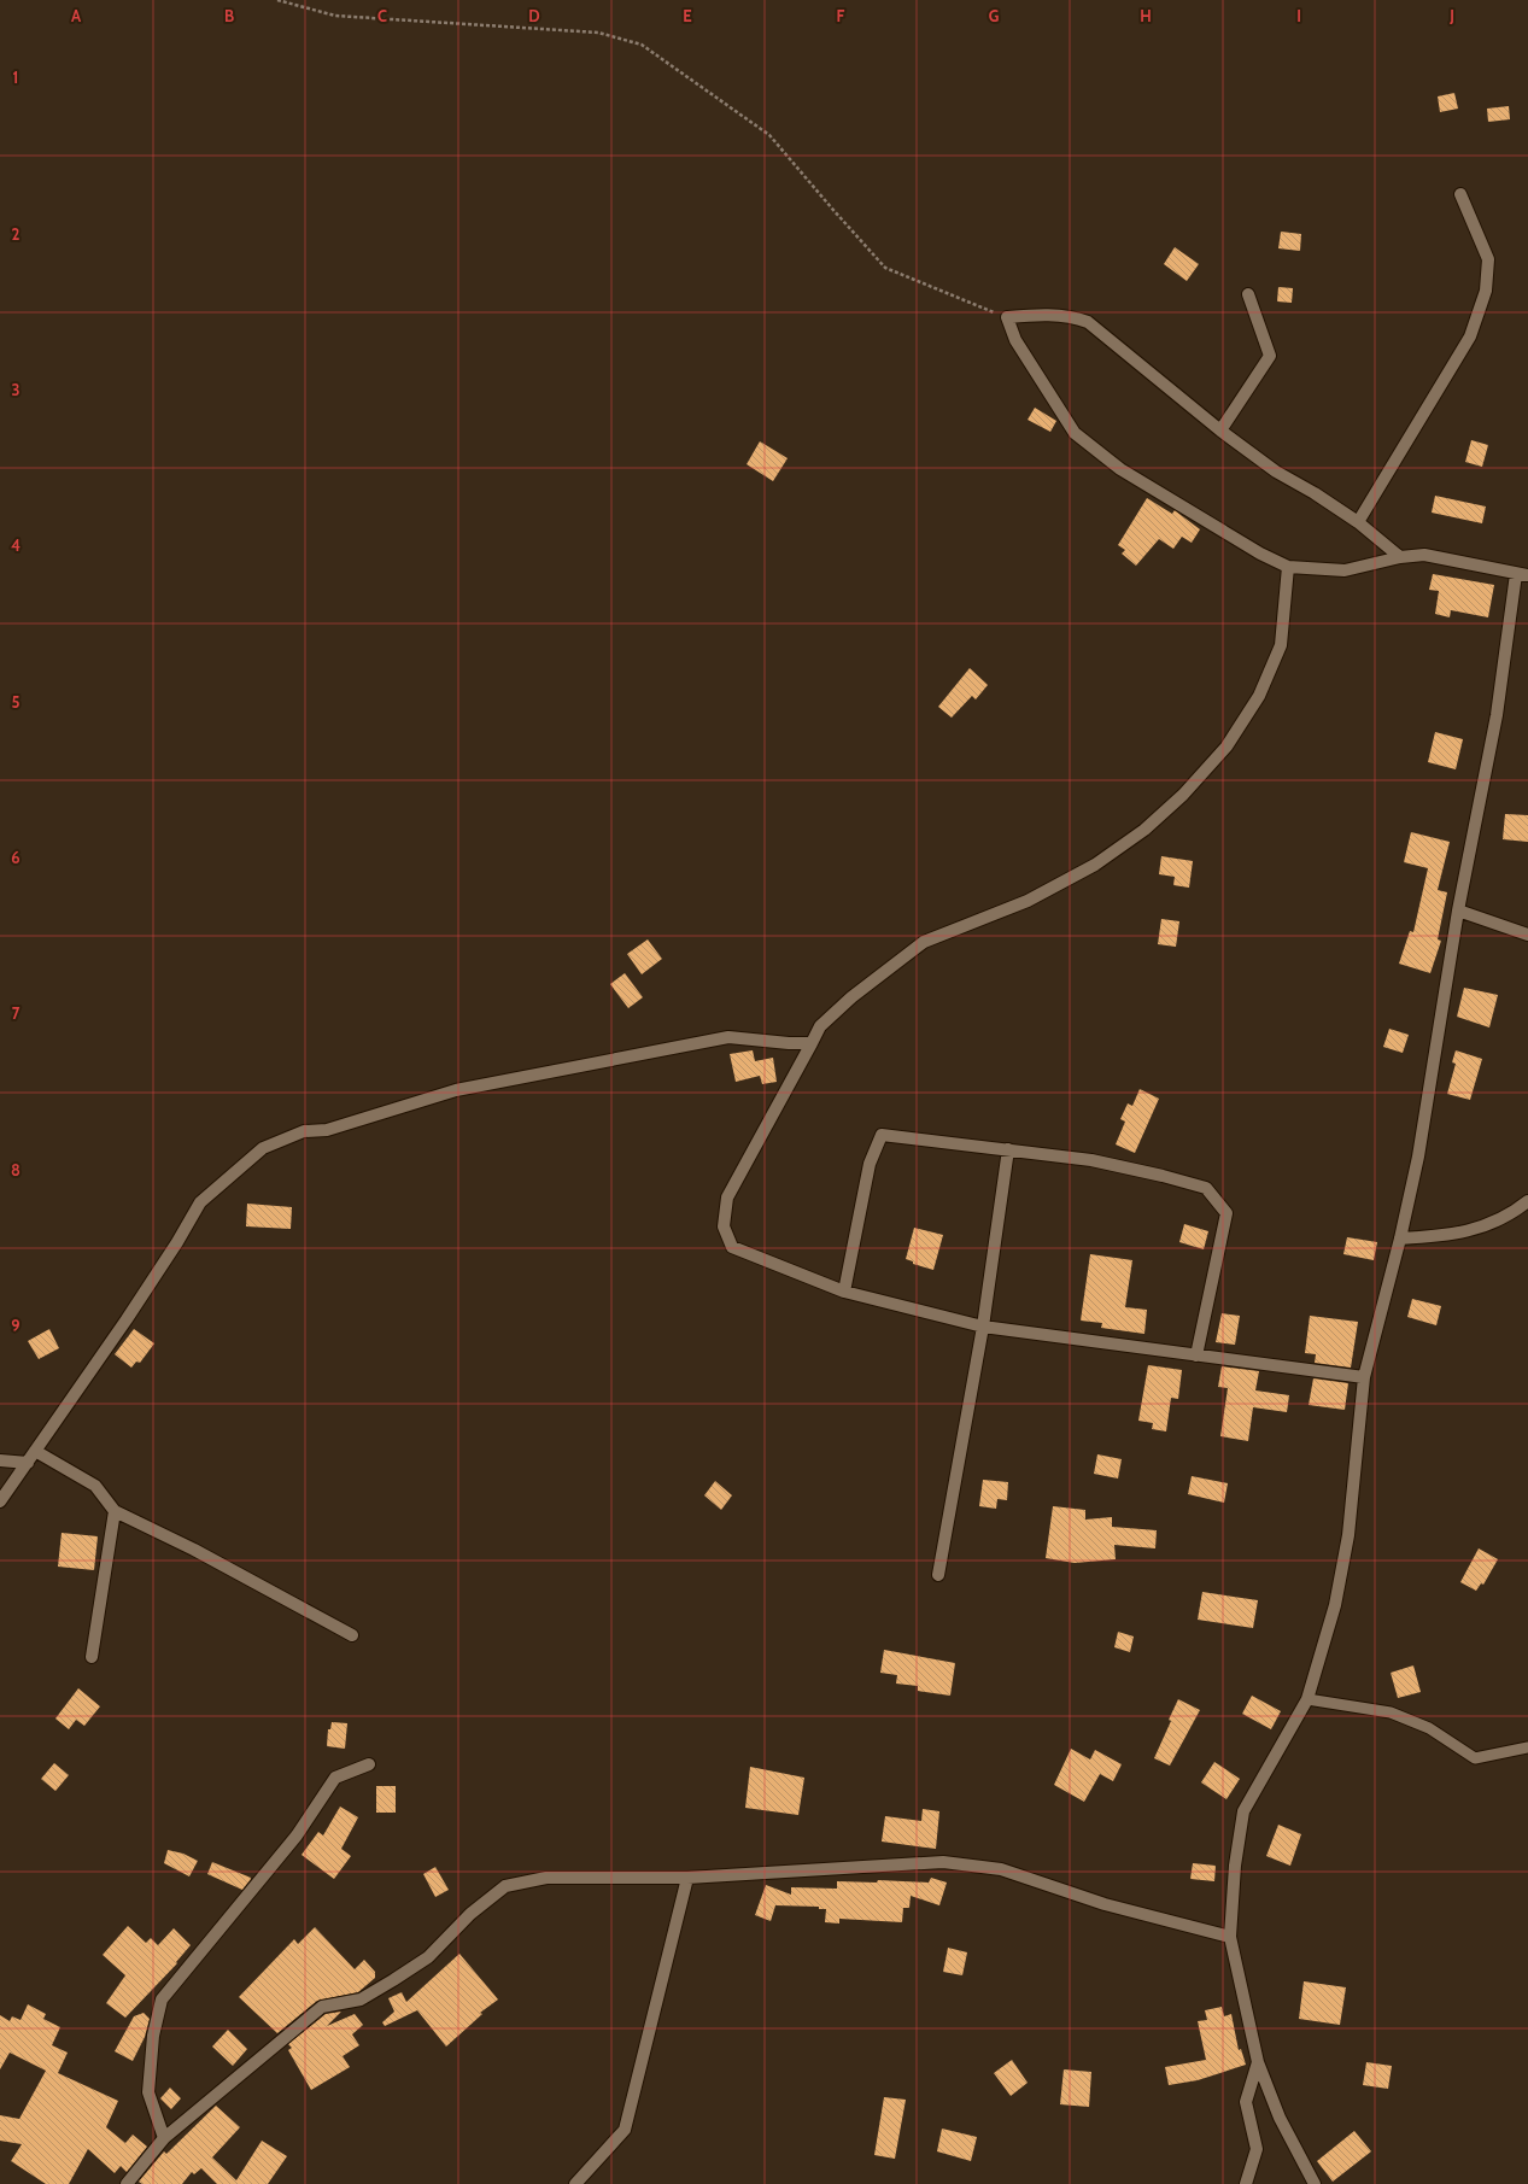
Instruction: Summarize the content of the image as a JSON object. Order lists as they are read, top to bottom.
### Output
{
  "grid": {
    "columns": [
      "A",
      "B",
      "C",
      "D",
      "E",
      "F",
      "G",
      "H",
      "I",
      "J"
    ],
    "rows": [
      "1",
      "2",
      "3",
      "4",
      "5",
      "6",
      "7",
      "8",
      "9"
    ]
  }
}
